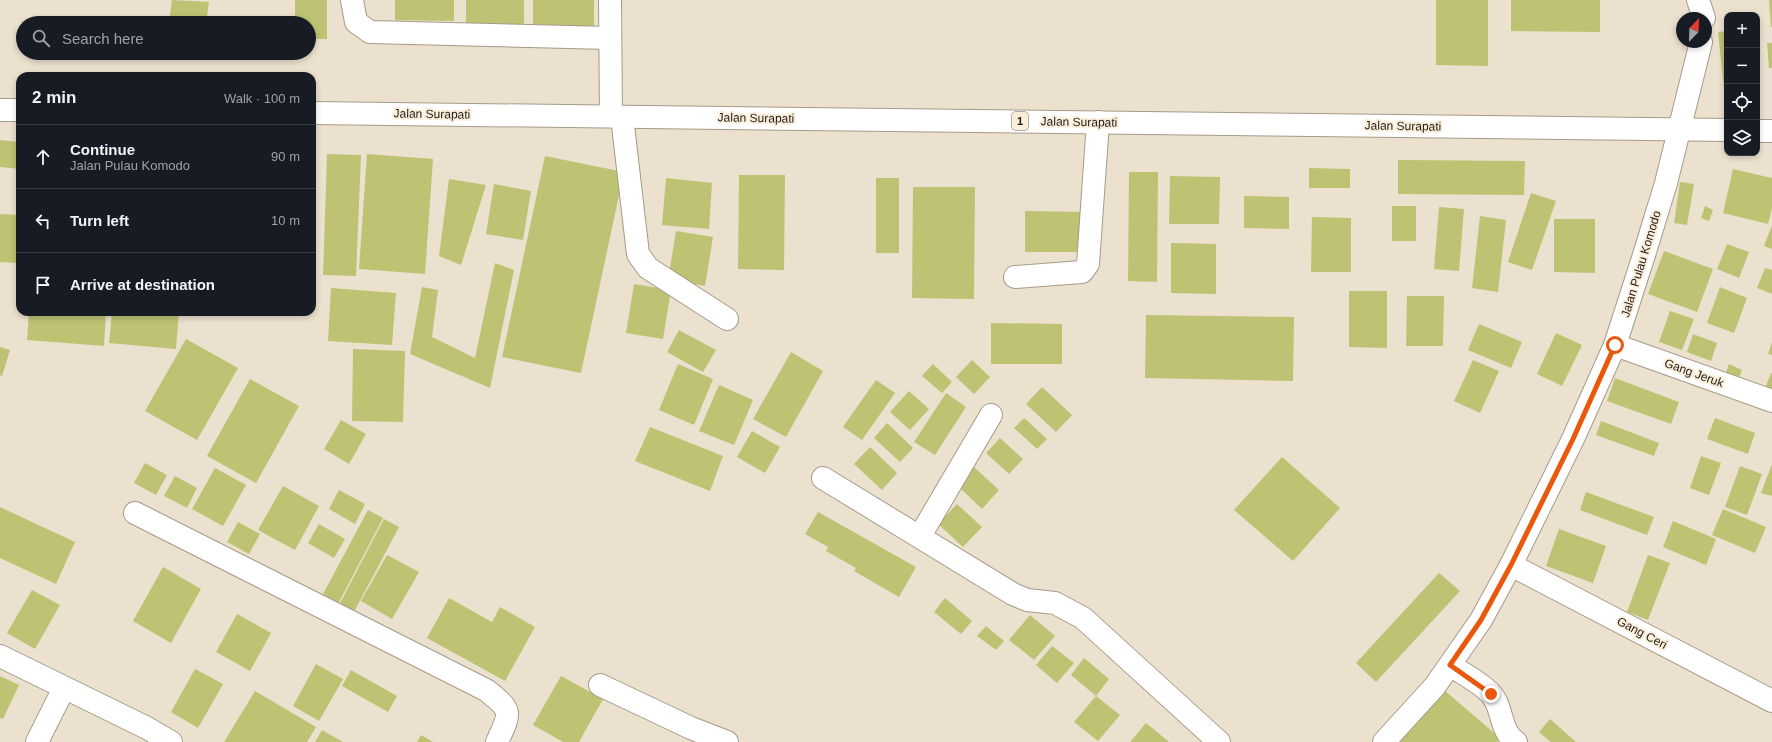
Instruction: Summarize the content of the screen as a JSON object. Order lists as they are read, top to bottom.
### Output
{
  "streets": {
    "main road": [
      "Jalan Surapati",
      "1",
      "Jalan Pulau Komodo",
      "Gang Jeruk",
      "Gang Ceri"
    ]
  },
  "crossings": [
    ["Jalan Surapati", "Jalan Pulau Komodo"],
    ["Jalan Pulau Komodo", "Gang Jeruk"],
    ["Jalan Pulau Komodo", "Gang Ceri"]
  ],
  "north": "top right",
  "page": {
    "map_buttons": ["+", "−"],
    "search": "Search here",
    "heading": ["2 min", "Walk · 100 m"],
    "list": [
      ["Continue", "Jalan Pulau Komodo", "90 m"],
      ["Turn left", "10 m"],
      "Arrive at destination"
    ]
  }
}
